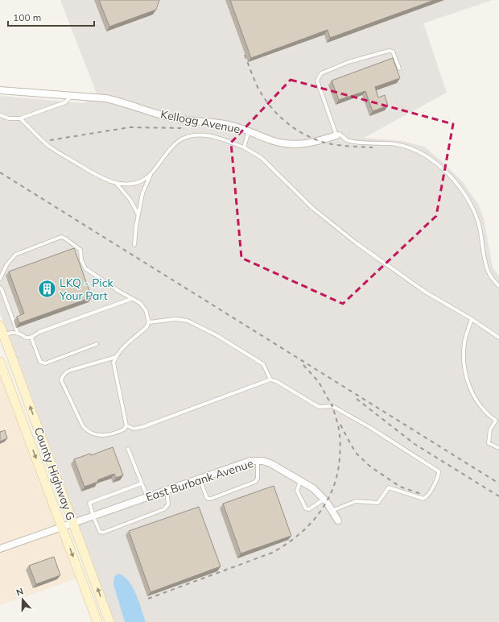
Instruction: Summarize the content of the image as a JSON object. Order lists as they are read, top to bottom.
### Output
{
  "streets": {
    "main road": ["County Highway G"],
    "street": ["Kellogg Avenue", "East Burbank Avenue"]
  },
  "crossings": [
    ["County Highway G", "East Burbank Avenue"]
  ],
  "places": {
    "building": ["LKQ - Pick Your Part"]
  },
  "scale_bar": "100 m",
  "north": "top"
}
